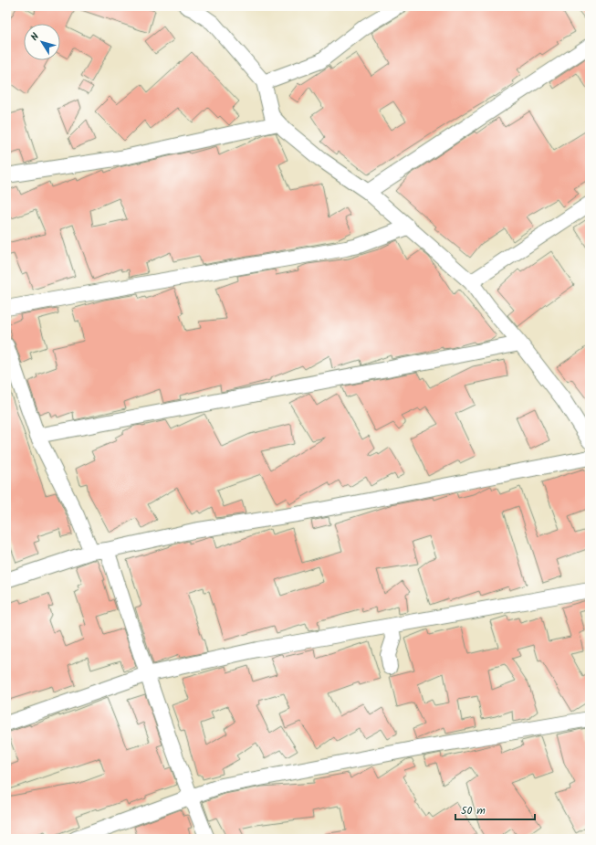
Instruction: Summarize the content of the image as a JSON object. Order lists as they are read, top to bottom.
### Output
{
  "scale_bar": "50 m",
  "north": "top left"
}
